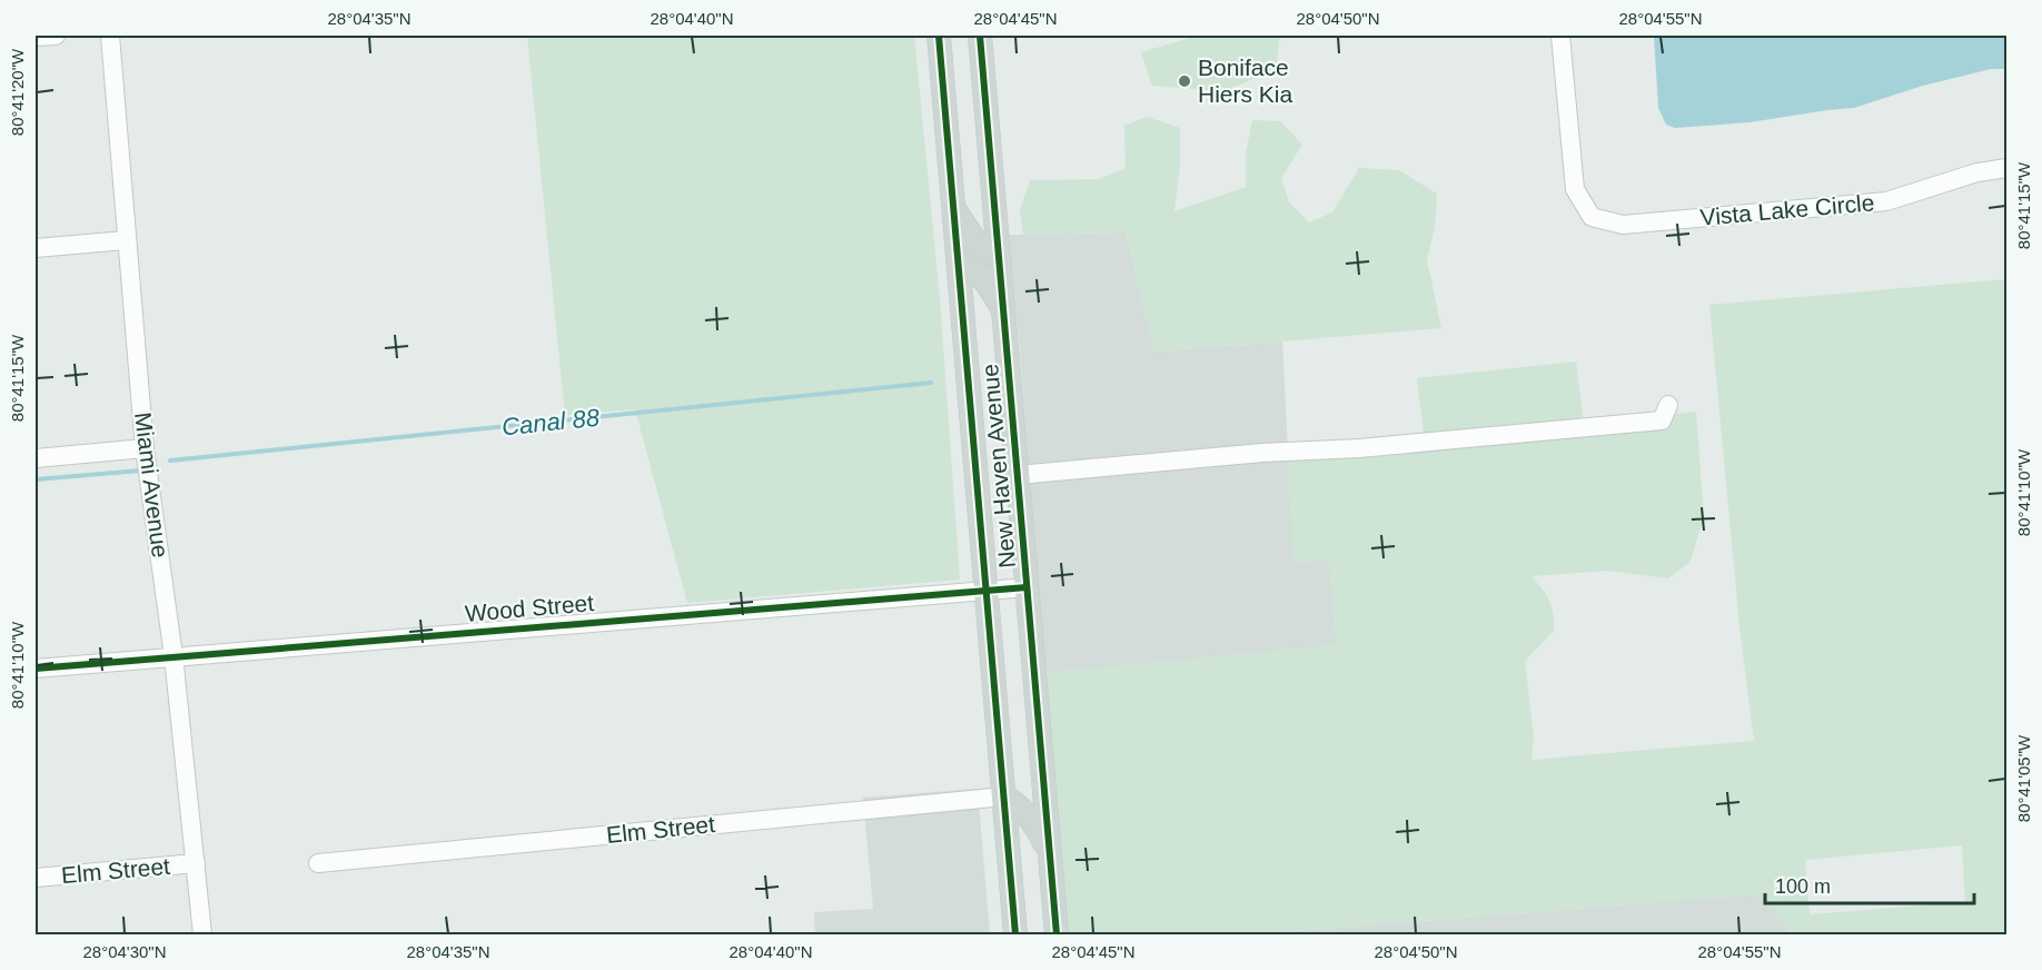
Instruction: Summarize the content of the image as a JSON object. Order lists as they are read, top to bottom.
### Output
{
  "streets": {
    "main road": ["New Haven Avenue"],
    "street": [
      "Vista Lake Circle",
      "Miami Avenue",
      "Wood Street",
      "Elm Street"
    ]
  },
  "crossings": [
    ["New Haven Avenue", "Wood Street"],
    ["New Haven Avenue", "Elm Street"],
    ["Miami Avenue", "Wood Street"],
    ["Miami Avenue", "Elm Street"]
  ],
  "water": ["Canal 88"],
  "places": ["Boniface Hiers Kia"],
  "scale_bar": "100 m",
  "coordinates": [
    "28°04'35\"N",
    "28°04'40\"N",
    "28°04'45\"N",
    "28°04'50\"N",
    "28°04'55\"N",
    "80°41'20\"W",
    "80°41'15\"W",
    "80°41'10\"W",
    "80°41'05\"W",
    "28°04'30\"N"
  ]
}
